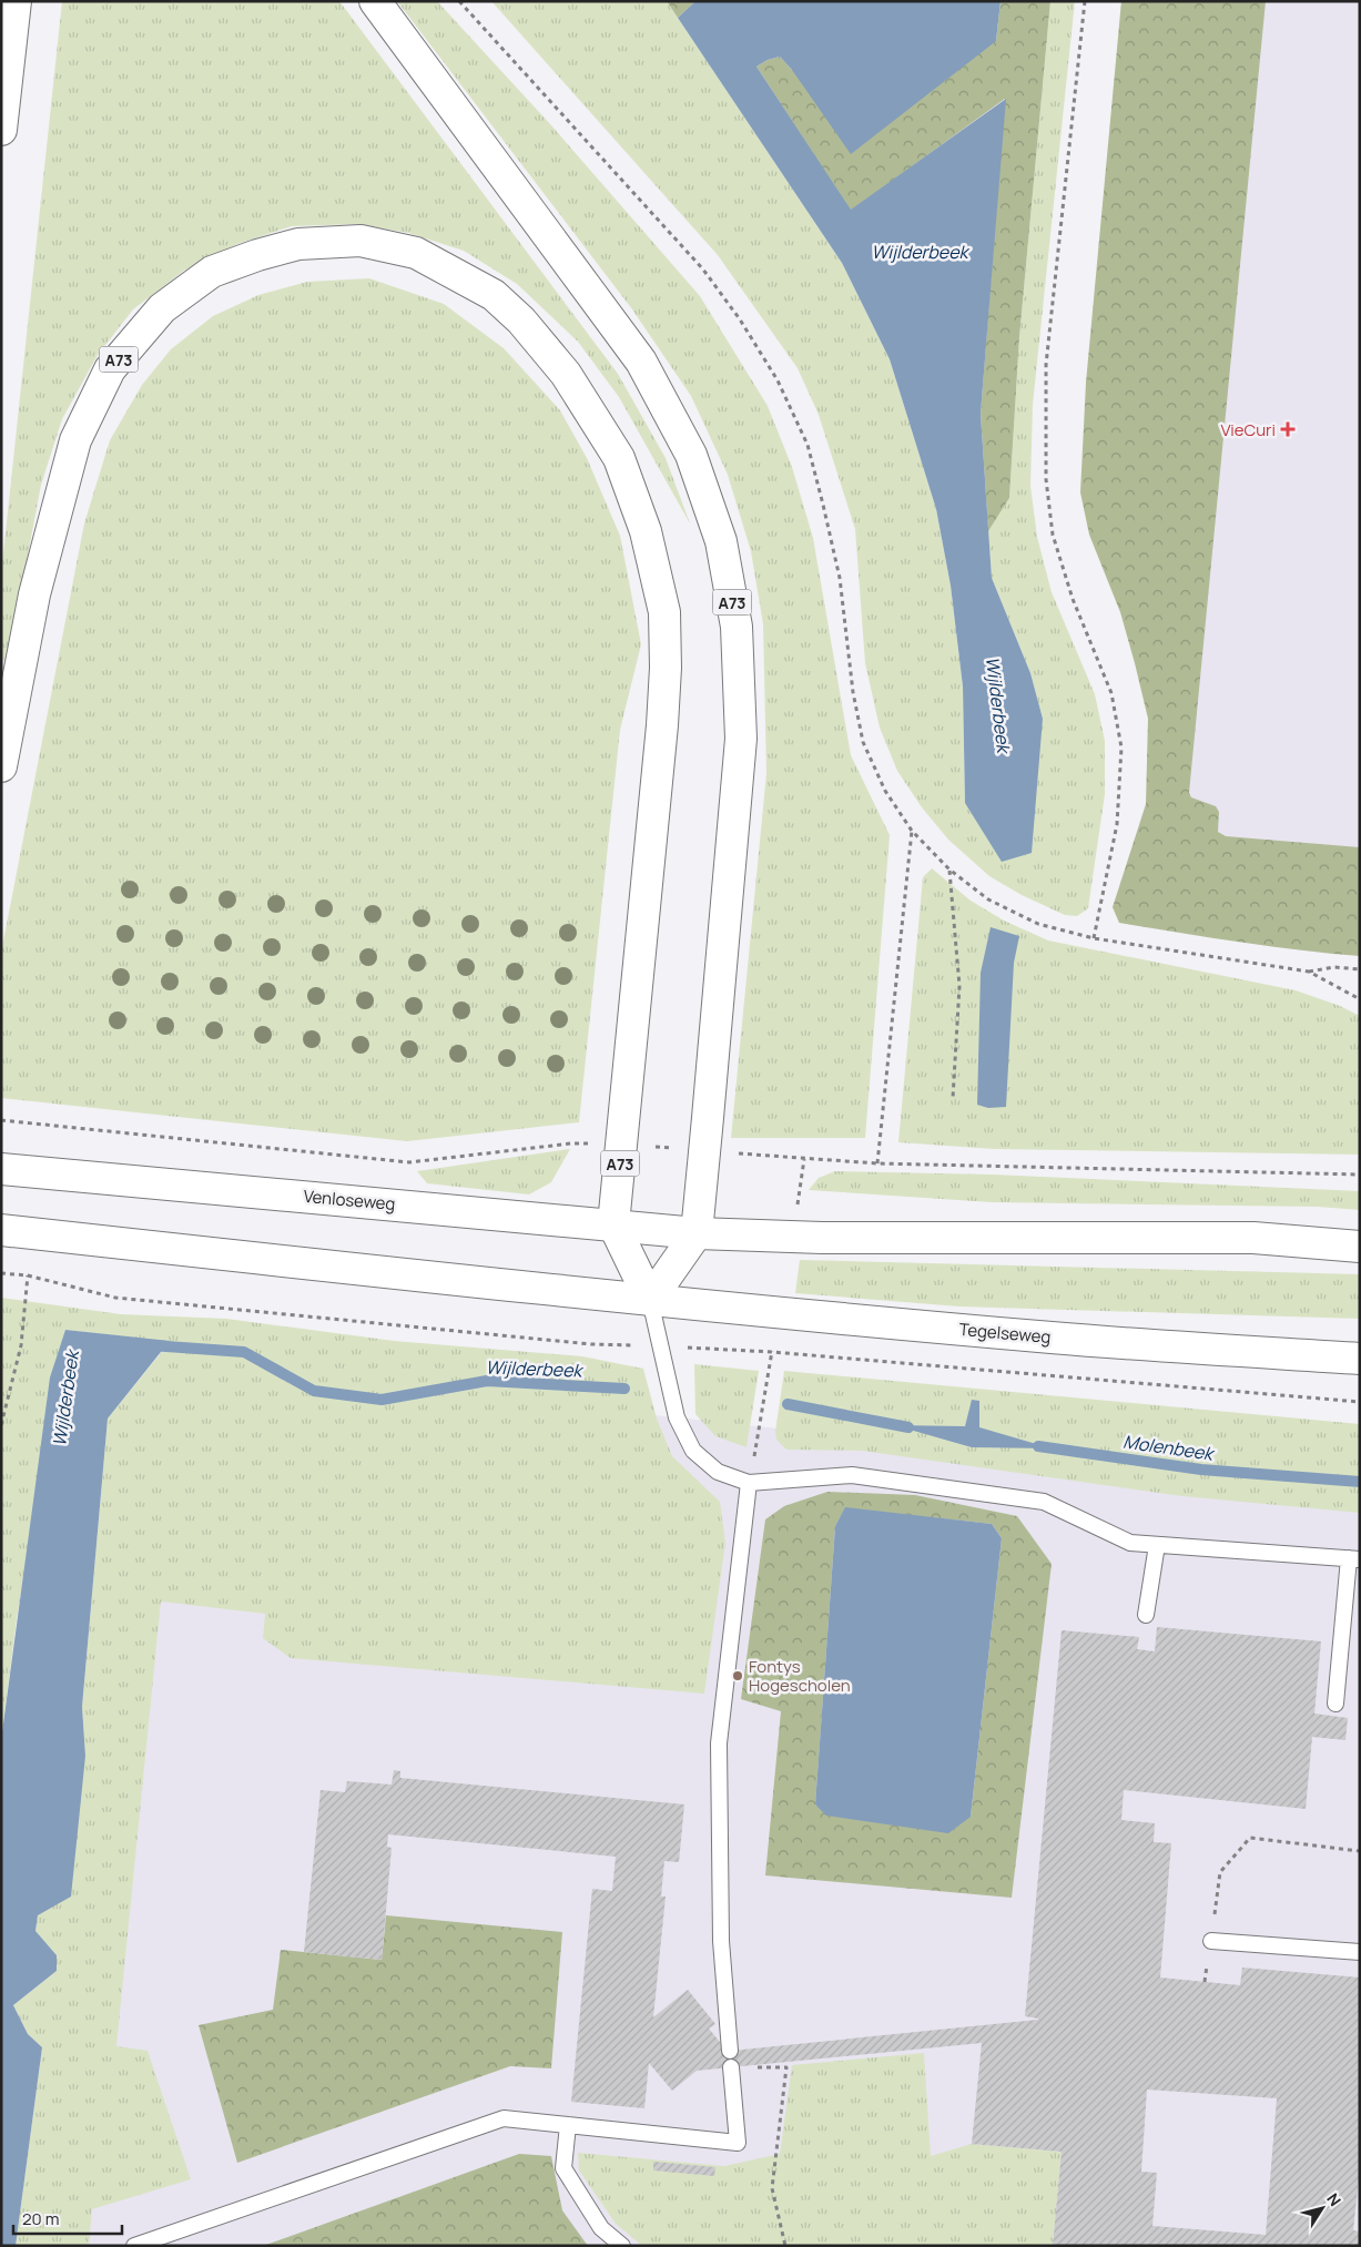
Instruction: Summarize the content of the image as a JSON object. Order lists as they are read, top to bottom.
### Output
{
  "streets": {
    "main road": ["A73", "Venloseweg", "Tegelseweg"]
  },
  "crossings": [
    ["A73", "Venloseweg"]
  ],
  "water": ["Wijlderbeek", "Molenbeek"],
  "places": {
    "health": ["VieCuri"],
    "other": ["Fontys Hogescholen"]
  },
  "scale_bar": "20 m",
  "north": "top right"
}
